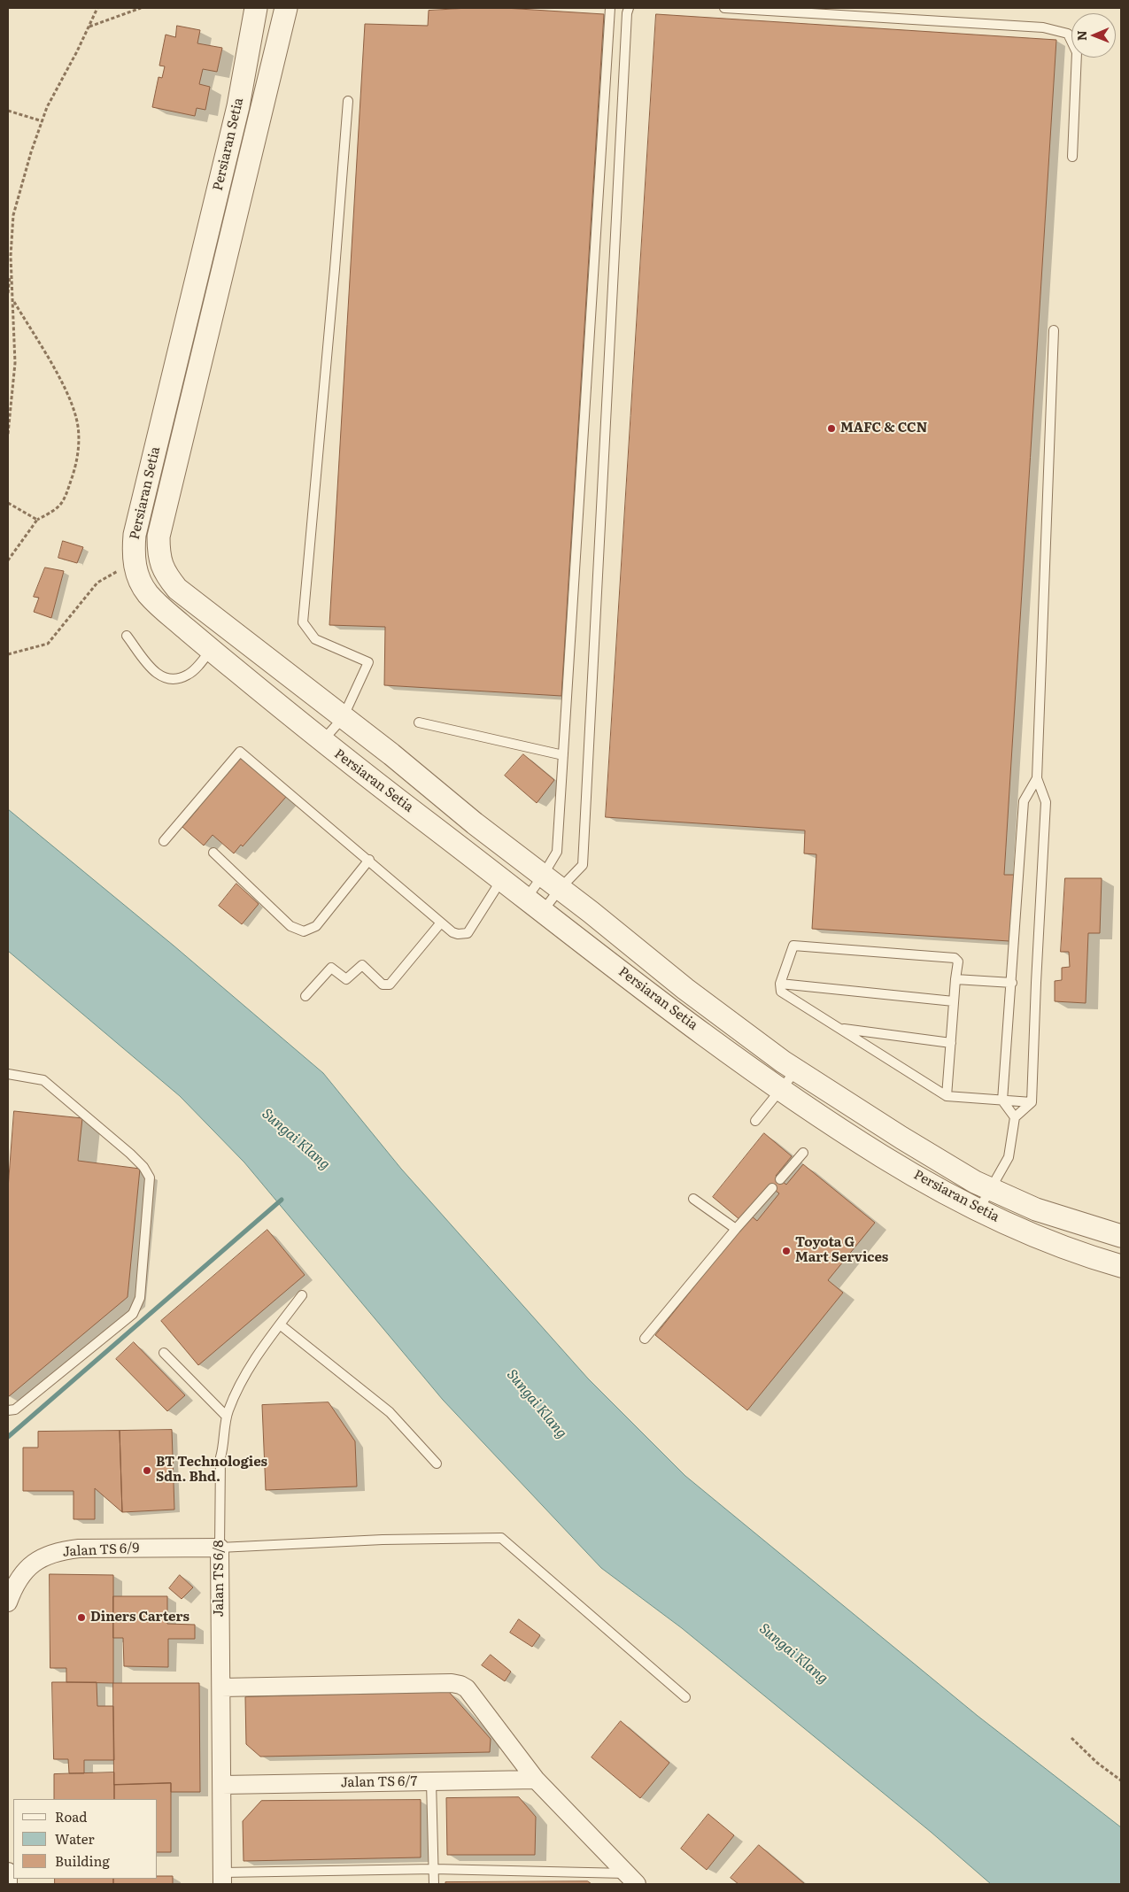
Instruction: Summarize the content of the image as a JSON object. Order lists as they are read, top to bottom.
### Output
{
  "streets": {
    "street": [
      "Persiaran Setia",
      "Jalan TS 6/9",
      "Jalan TS 6/8",
      "Jalan TS 6/7"
    ]
  },
  "crossings": [
    ["Jalan TS 6/9", "Jalan TS 6/8"],
    ["Jalan TS 6/8", "Jalan TS 6/7"]
  ],
  "water": ["Sungai Klang"],
  "places": [
    "MAFC & CCN",
    "Toyota G Mart Services",
    "BT Technologies Sdn. Bhd.",
    "Diners Carters"
  ],
  "legend": ["Road", "Water", "Building"],
  "north": "left"
}
